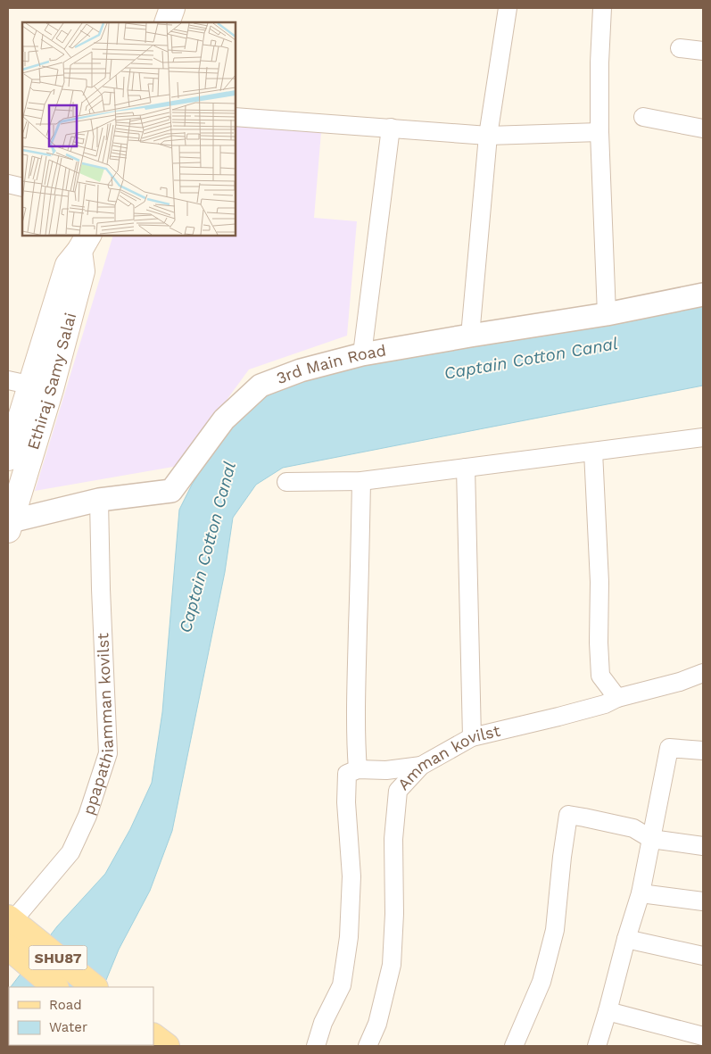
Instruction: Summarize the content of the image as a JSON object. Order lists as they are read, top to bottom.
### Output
{
  "streets": {
    "main road": ["Ethiraj Samy Salai", "SHU87"],
    "street": ["3rd Main Road", "ppapathiamman kovilst", "Amman kovilst"]
  },
  "crossings": [
    ["3rd Main Road", "Ethiraj Samy Salai"],
    ["3rd Main Road", "ppapathiamman kovilst"],
    ["ppapathiamman kovilst", "SHU87"]
  ],
  "water": ["Captain Cotton Canal"],
  "legend": ["Road", "Water"]
}
